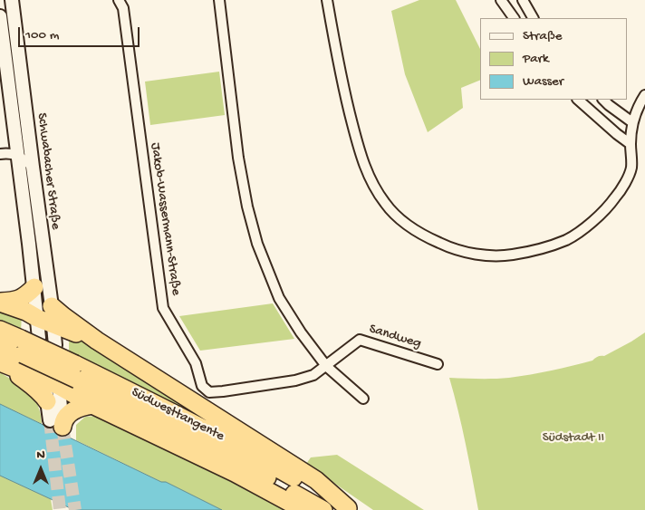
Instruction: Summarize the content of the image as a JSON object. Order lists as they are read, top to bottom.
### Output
{
  "streets": {
    "highway": ["Südwesttangente"],
    "main road": ["Schwabacher Straße"],
    "street": ["Jakob-Wassermann-Straße", "Sandweg"]
  },
  "crossings": [
    ["Jakob-Wassermann-Straße", "Sandweg"]
  ],
  "parks": ["Südstadt II"],
  "legend": ["Straße", "Park", "Wasser"],
  "scale_bar": "100 m",
  "north": "top"
}
